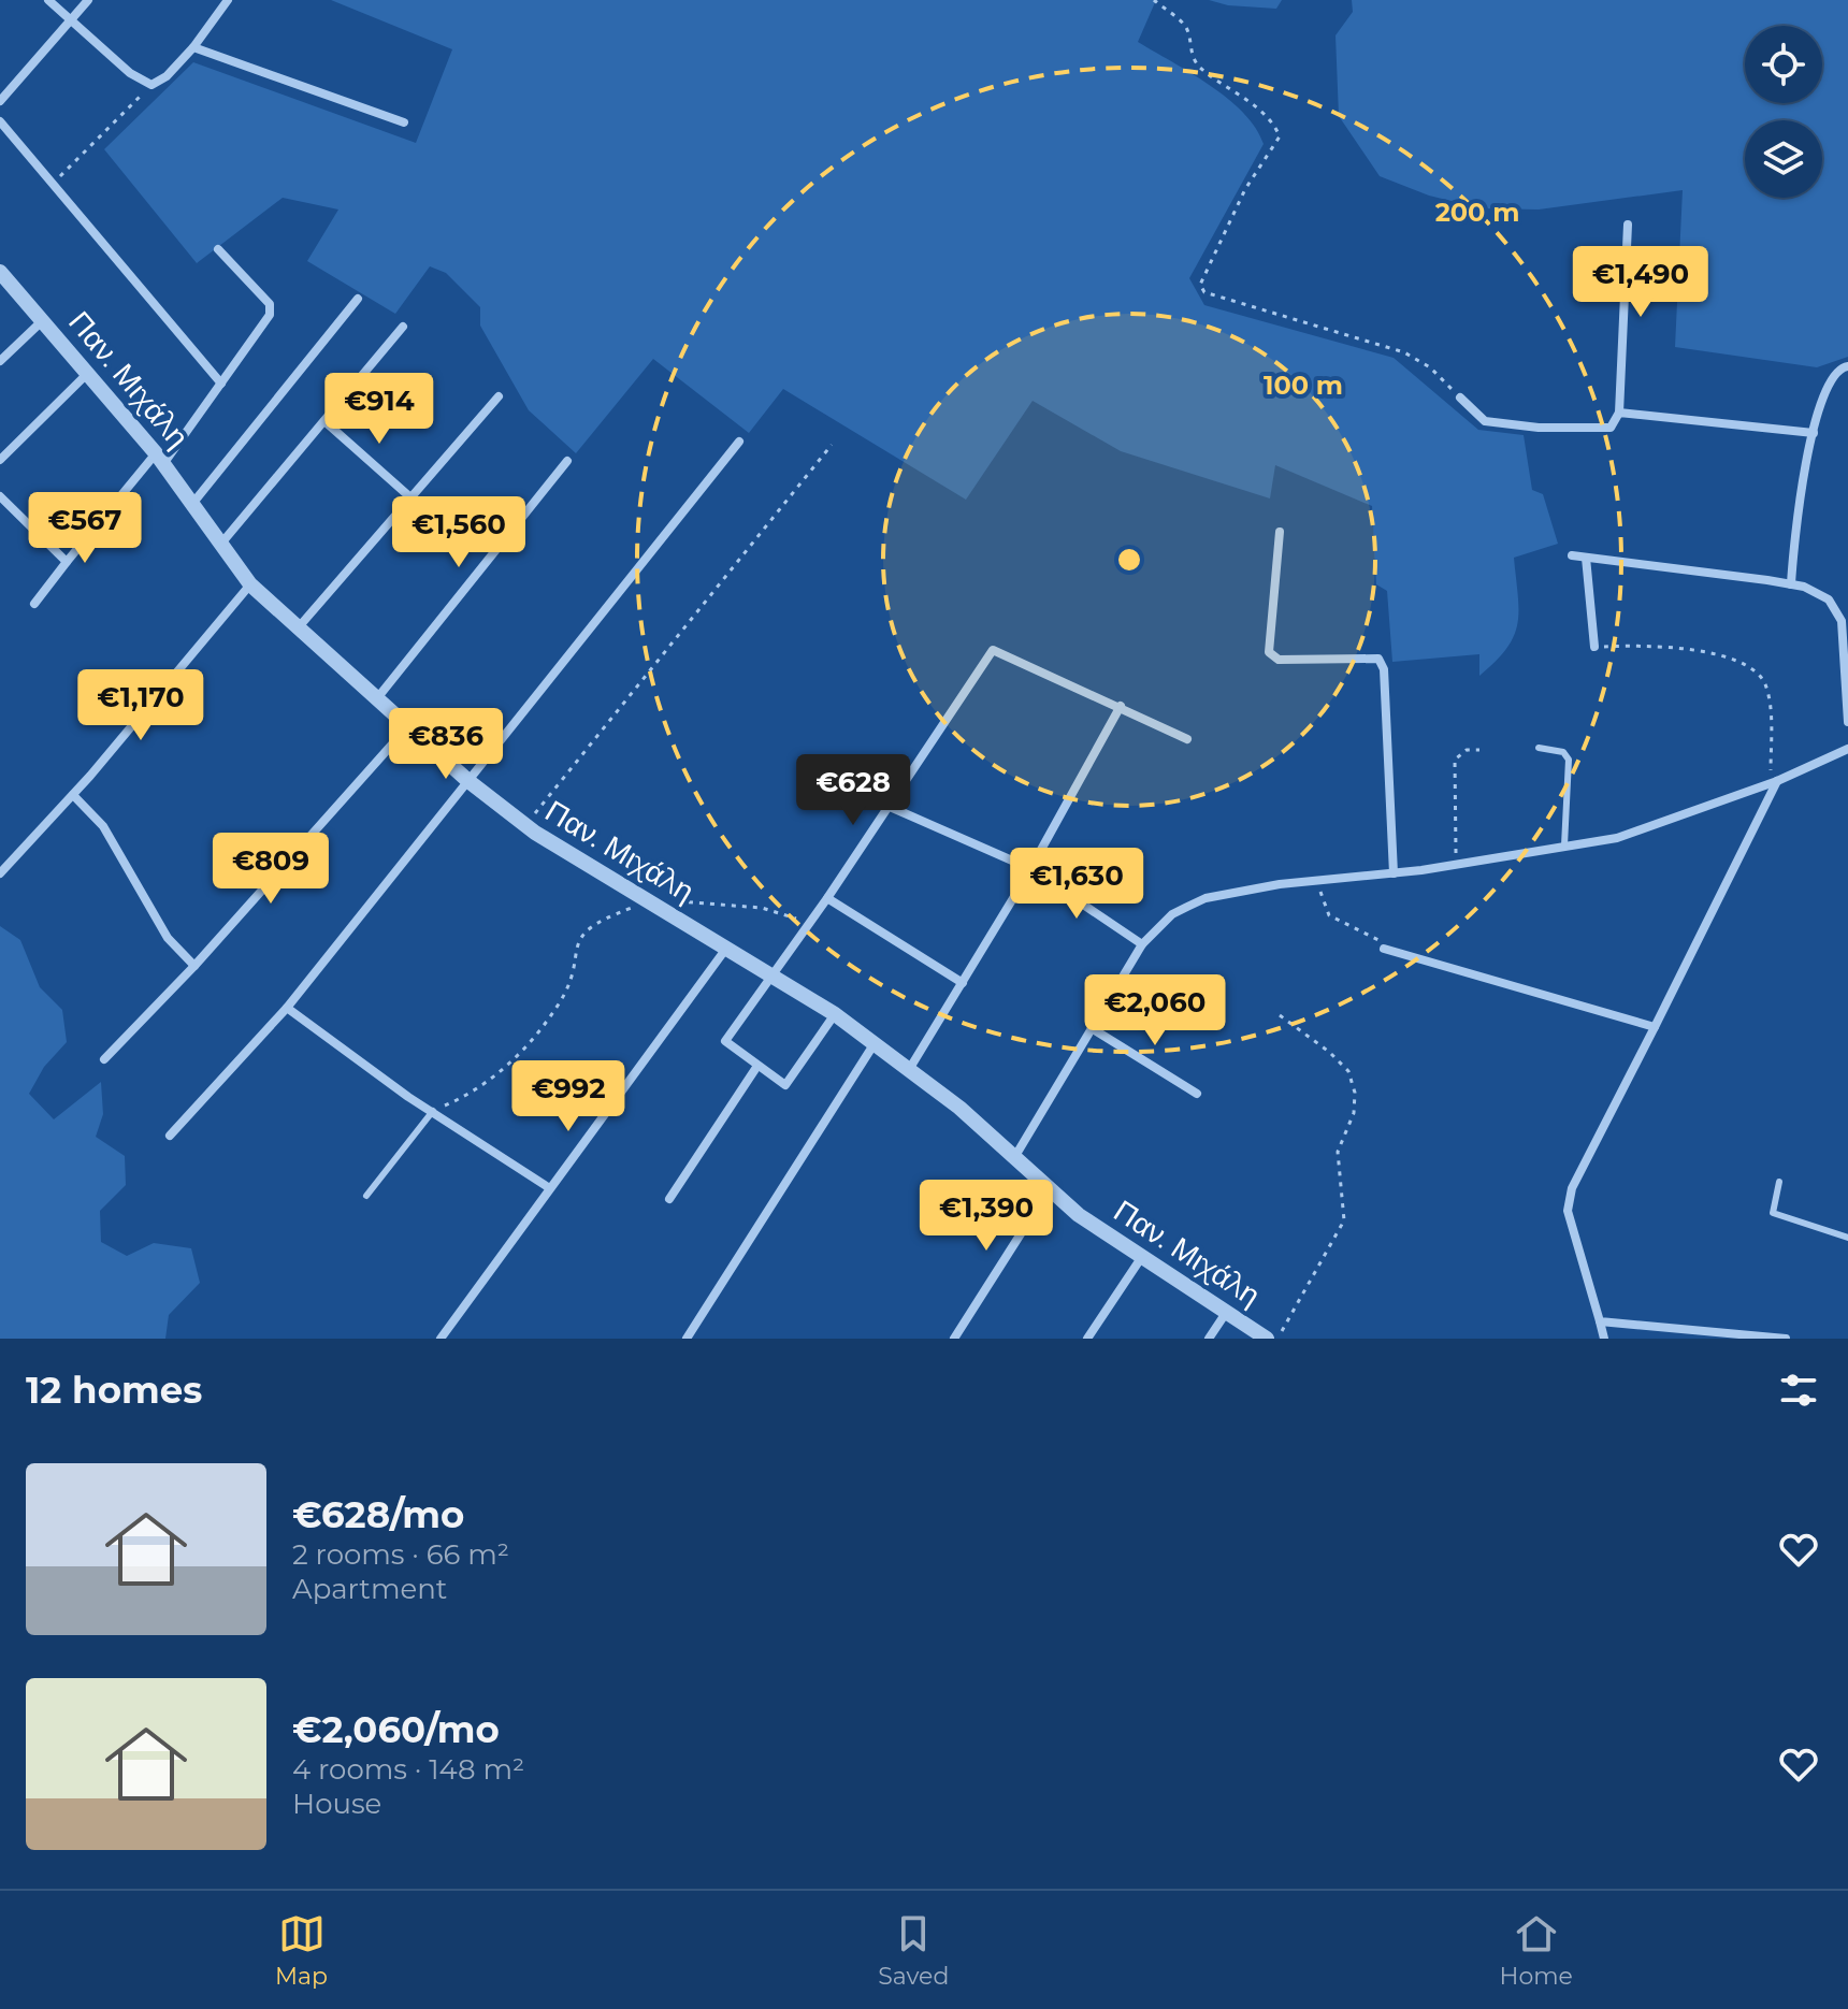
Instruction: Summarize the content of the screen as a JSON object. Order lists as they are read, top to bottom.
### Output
{
  "streets": {
    "street": ["Παν. Μιχάλη"]
  },
  "page": {
    "price": [
      "€1,490",
      "€914",
      "€567",
      "€1,560",
      "€1,170",
      "€836",
      "€628",
      "€809",
      "€1,630",
      "€2,060",
      "€992",
      "€1,390"
    ],
    "heading": "12 homes",
    "list": [
      {
        "name": "€628/mo",
        "note": "2 rooms · 66 m² · Apartment"
      },
      {
        "name": "€2,060/mo",
        "note": "4 rooms · 148 m² · House"
      }
    ],
    "tabs": ["Map", "Saved", "Home"]
  },
  "rings": ["200 m", "100 m"]
}
